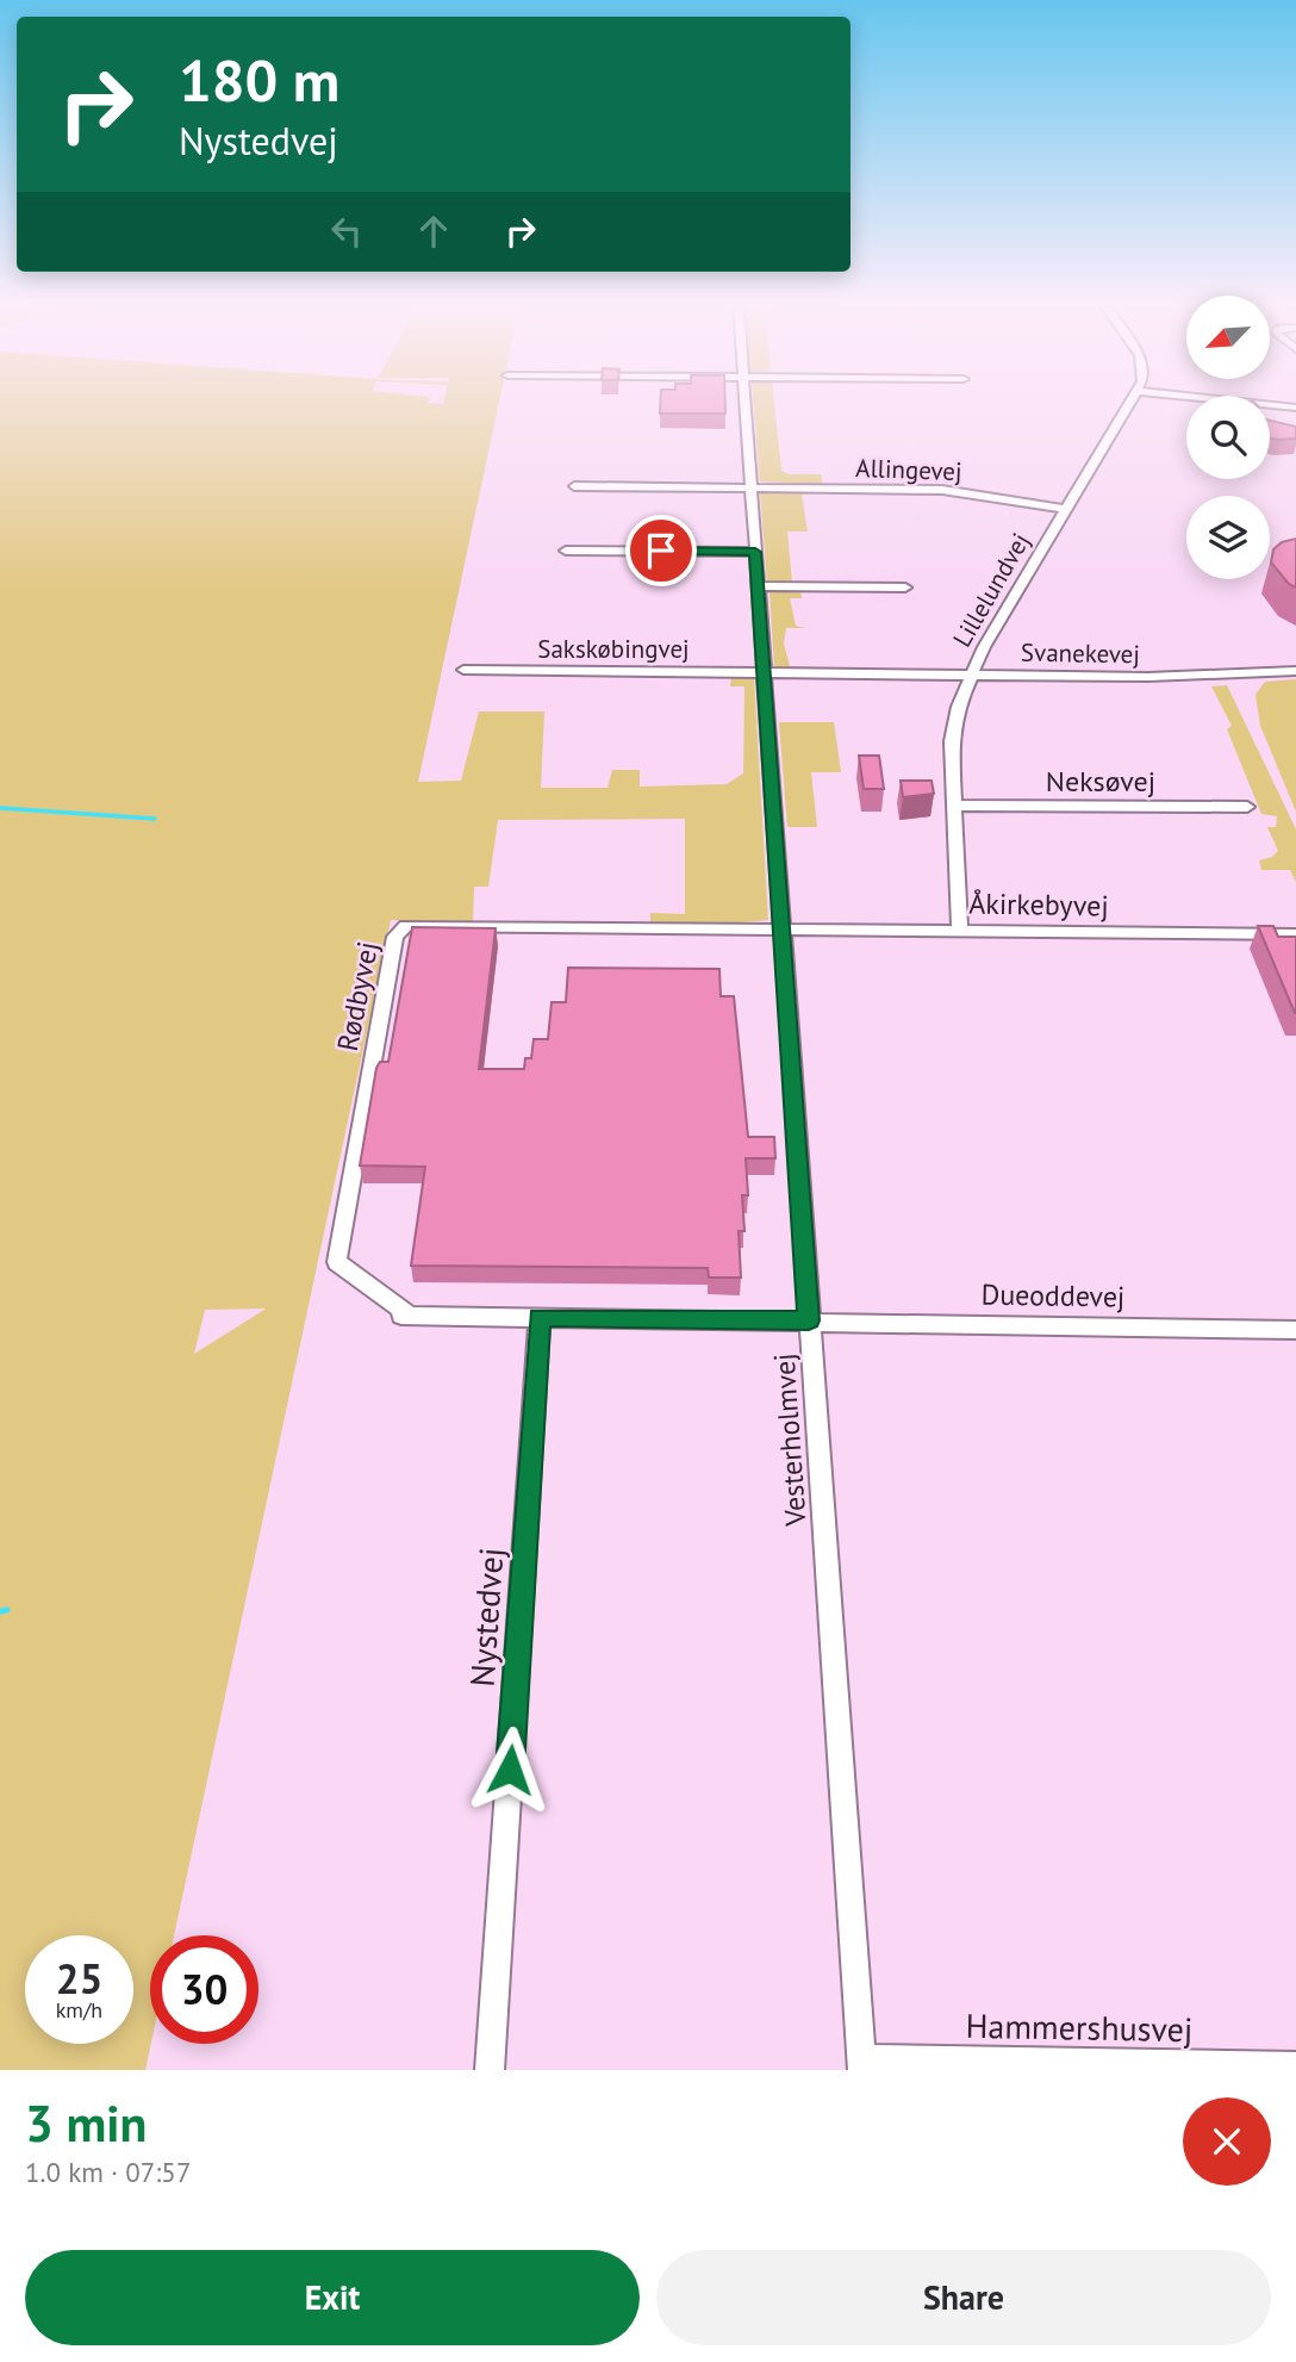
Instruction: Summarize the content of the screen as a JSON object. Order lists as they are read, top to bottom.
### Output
{
  "streets": {
    "street": [
      "Allingevej",
      "Lillelundvej",
      "Sakskøbingvej",
      "Svanekevej",
      "Neksøvej",
      "Åkirkebyvej",
      "Rødbyvej",
      "Dueoddevej",
      "Vesterholmvej",
      "Nystedvej",
      "Hammershusvej"
    ]
  },
  "crossings": [
    ["Allingevej", "Lillelundvej"],
    ["Allingevej", "Vesterholmvej"],
    ["Lillelundvej", "Svanekevej"],
    ["Lillelundvej", "Neksøvej"],
    ["Lillelundvej", "Åkirkebyvej"],
    ["Sakskøbingvej", "Svanekevej"],
    ["Sakskøbingvej", "Vesterholmvej"],
    ["Svanekevej", "Vesterholmvej"],
    ["Åkirkebyvej", "Rødbyvej"],
    ["Åkirkebyvej", "Vesterholmvej"],
    ["Rødbyvej", "Vesterholmvej"],
    ["Rødbyvej", "Nystedvej"],
    ["Dueoddevej", "Vesterholmvej"],
    ["Vesterholmvej", "Hammershusvej"]
  ],
  "north": "bottom left",
  "page": {
    "turn": ["180 m", "Nystedvej"],
    "speed": "25 km/h",
    "limit": "30",
    "heading": ["3 min", "1.0 km · 07:57"],
    "buttons": ["Exit", "Share"]
  }
}
